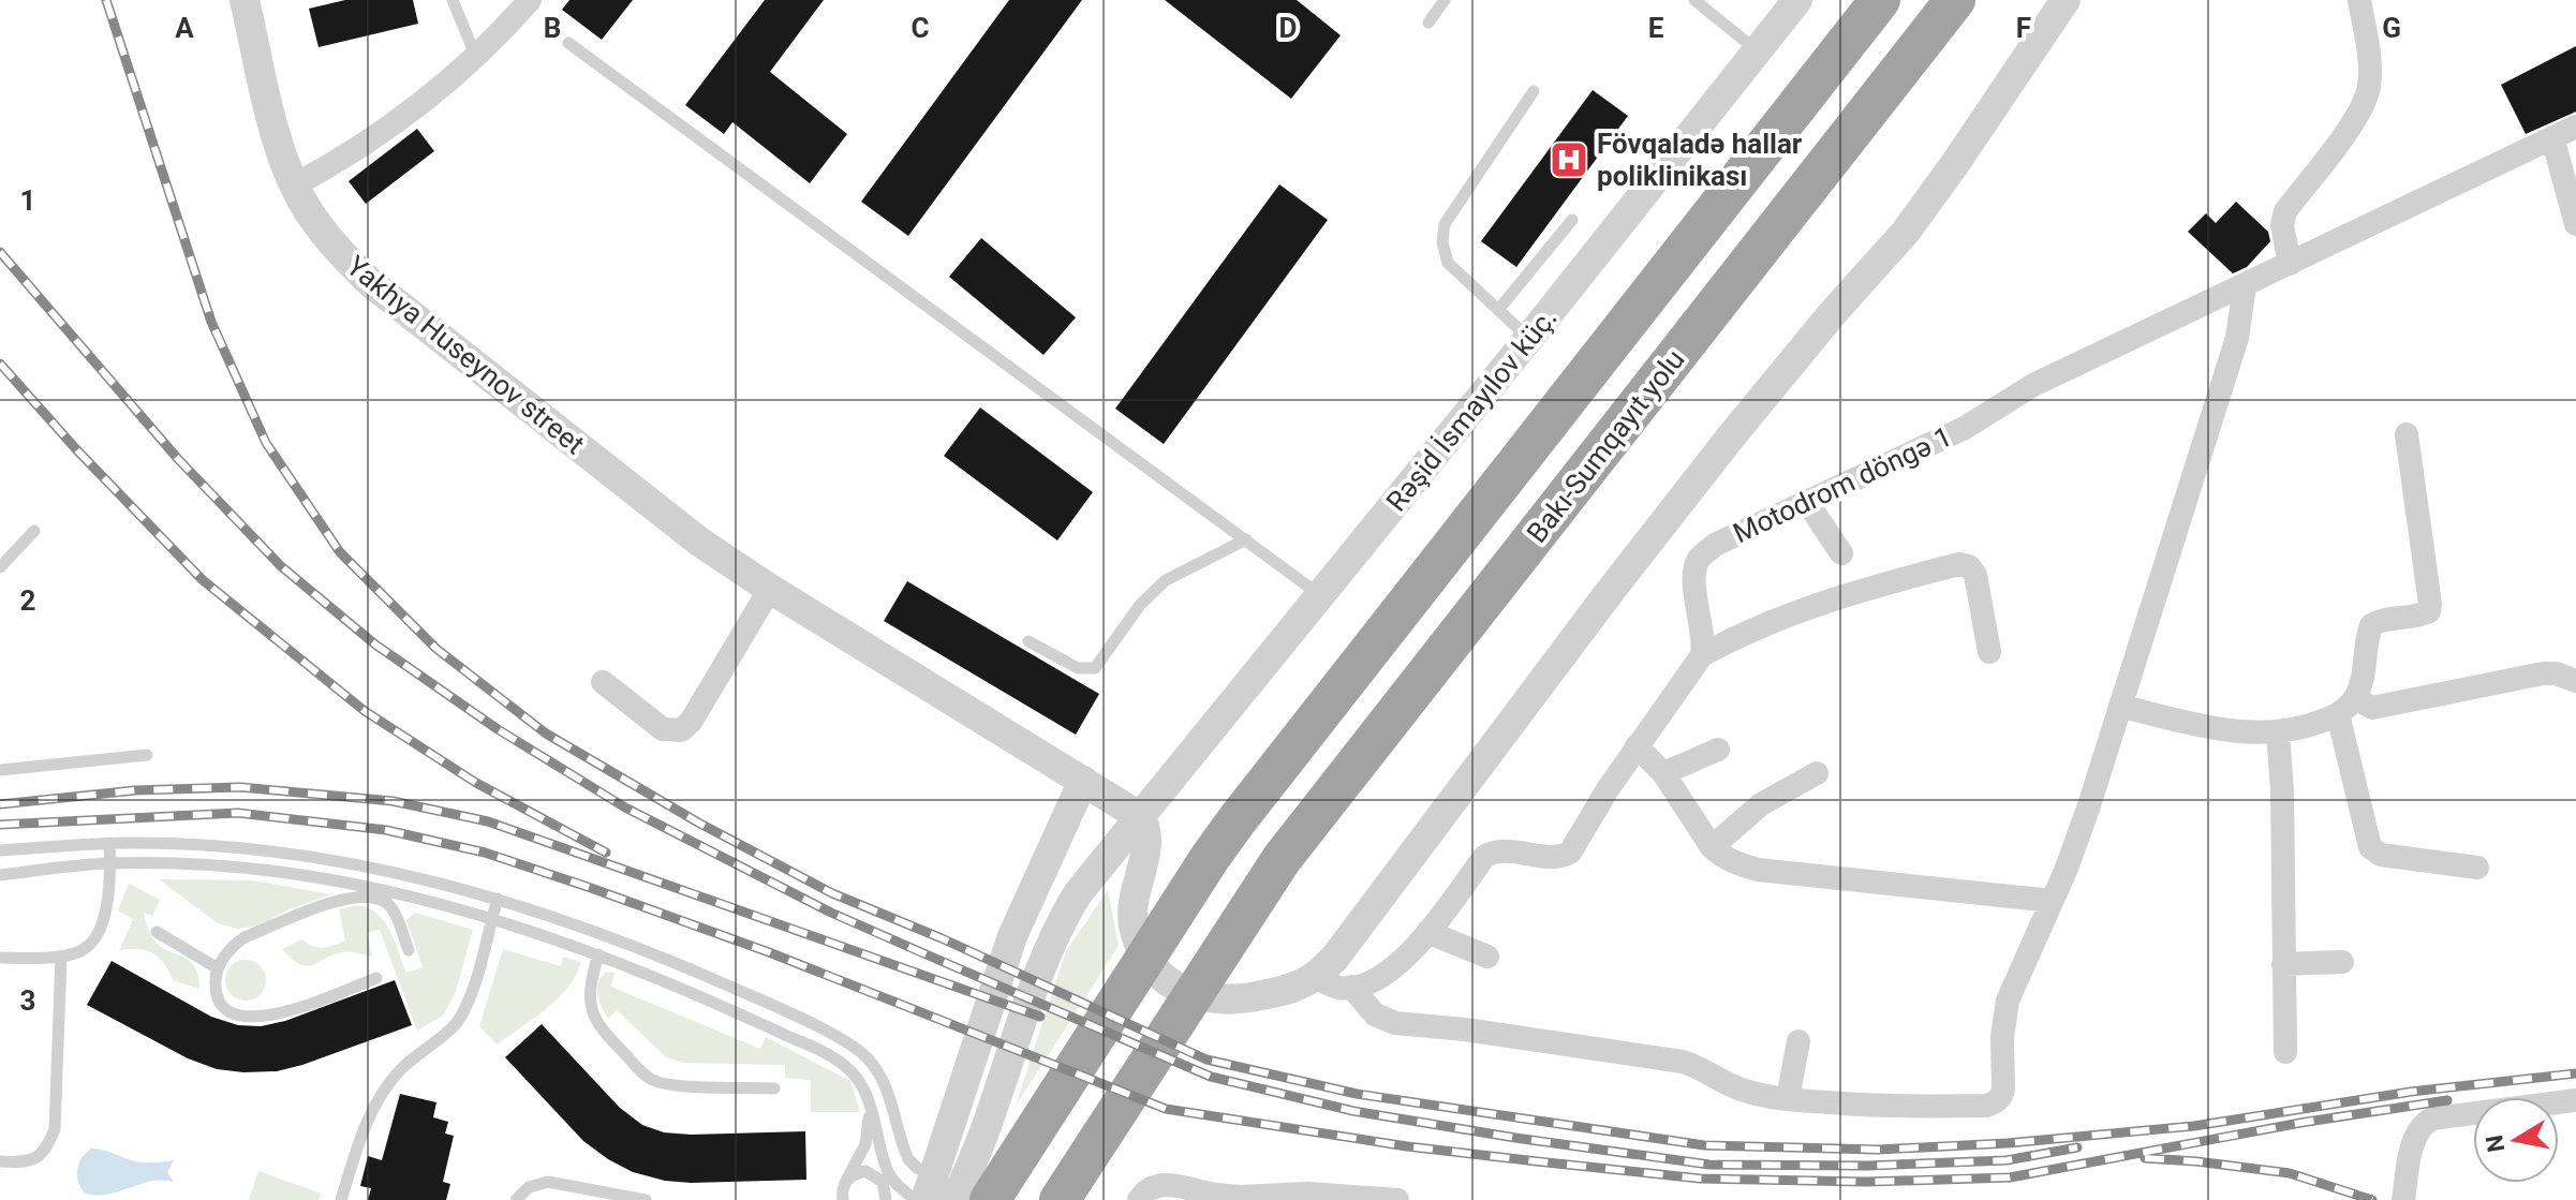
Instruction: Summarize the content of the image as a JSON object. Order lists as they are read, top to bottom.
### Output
{
  "streets": {
    "highway": ["Bakı-Sumqayıt yolu"],
    "street": ["Yakhya Huseynov street", "Rəşid İsmayılov küç.", "Motodrom döngə 1"]
  },
  "crossings": [
    ["Yakhya Huseynov street", "Rəşid İsmayılov küç."]
  ],
  "places": {
    "hospital": ["Fövqaladə hallar poliklinikası"]
  },
  "north": "left",
  "grid": {
    "columns": [
      "A",
      "B",
      "C",
      "D",
      "E",
      "F",
      "G"
    ],
    "rows": ["1", "2", "3"]
  }
}
